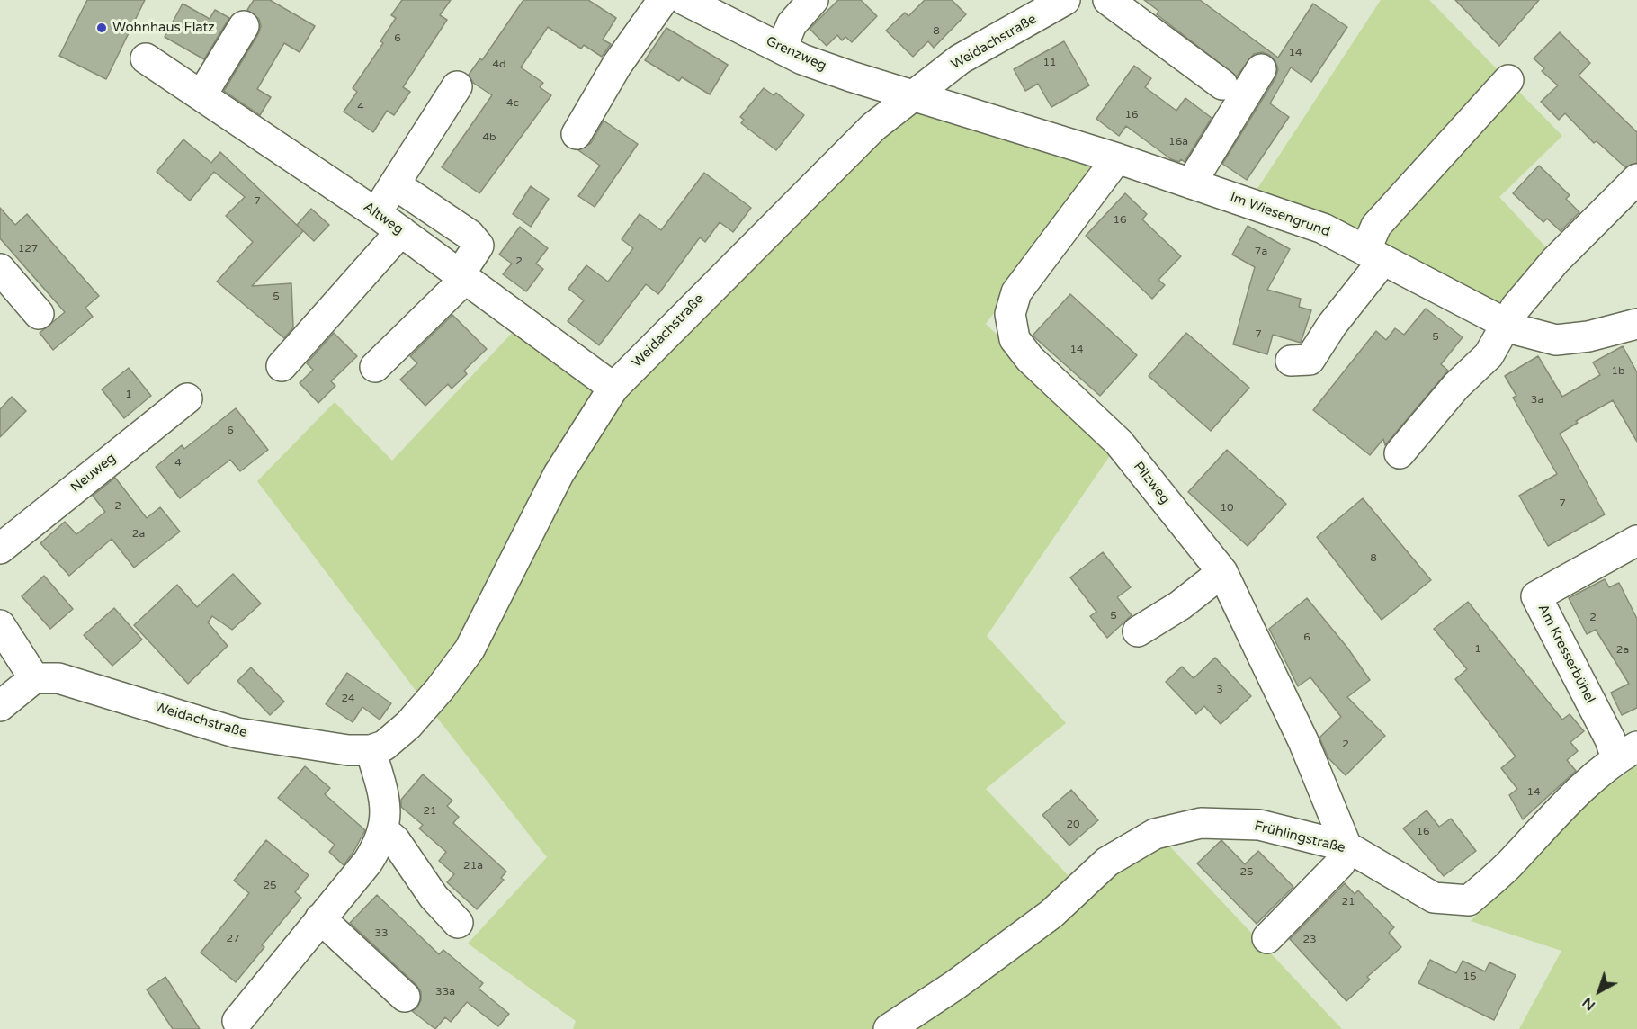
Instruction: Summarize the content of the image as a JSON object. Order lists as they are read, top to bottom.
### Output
{
  "streets": {
    "street": [
      "Weidachstraße",
      "Grenzweg",
      "Im Wiesengrund",
      "Altweg",
      "Neuweg",
      "Pilzweg",
      "Am Kresserbühel",
      "Frühlingstraße"
    ]
  },
  "crossings": [
    ["Weidachstraße", "Grenzweg"],
    ["Weidachstraße", "Im Wiesengrund"],
    ["Weidachstraße", "Altweg"],
    ["Grenzweg", "Im Wiesengrund"],
    ["Im Wiesengrund", "Pilzweg"],
    ["Pilzweg", "Frühlingstraße"],
    ["Am Kresserbühel", "Frühlingstraße"]
  ],
  "places": ["Wohnhaus Flatz"],
  "house_numbers": [
    "8",
    "6",
    "14",
    "11",
    "4d",
    "4c",
    "4",
    "16",
    "4b",
    "16a",
    "7",
    "16",
    "127",
    "7a",
    "2",
    "5",
    "7",
    "5",
    "14",
    "1b",
    "1",
    "3a",
    "6",
    "4",
    "7",
    "2",
    "10",
    "2a",
    "8",
    "5",
    "2",
    "6",
    "1",
    "2a",
    "3",
    "24",
    "2",
    "14",
    "21",
    "20",
    "16",
    "21a",
    "25",
    "25",
    "21",
    "33",
    "27",
    "23",
    "15",
    "33a"
  ],
  "north": "bottom left"
}
